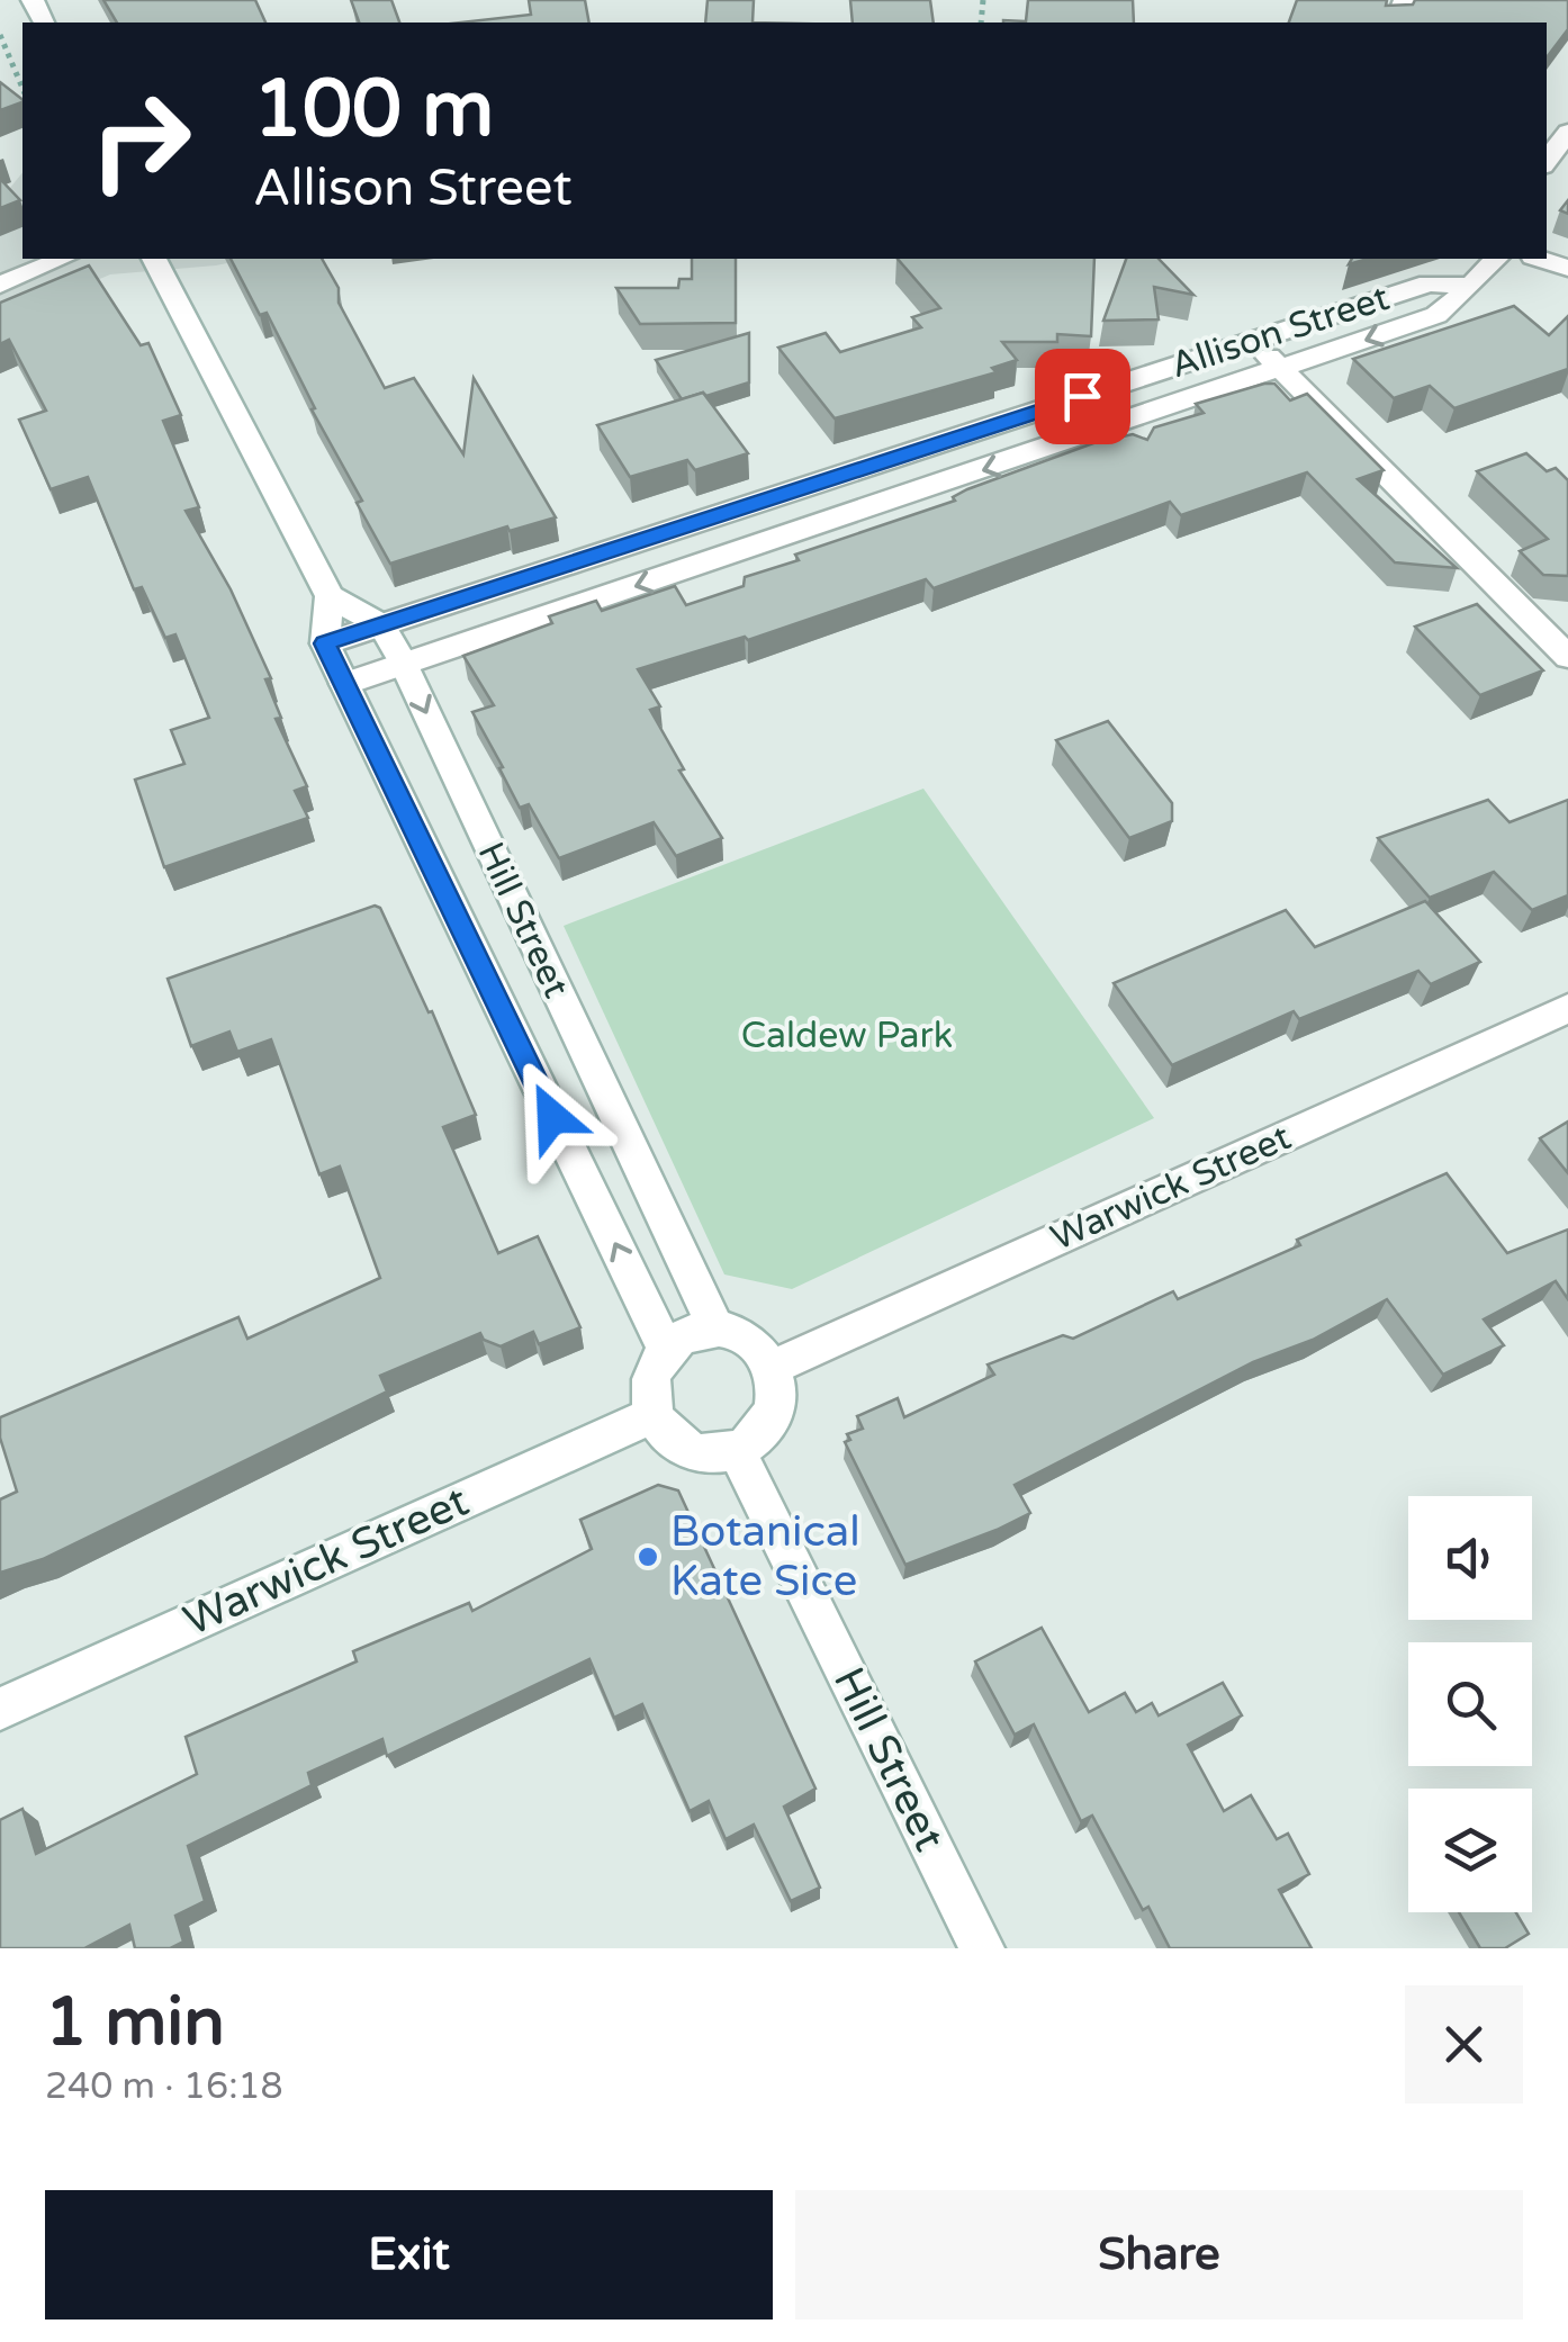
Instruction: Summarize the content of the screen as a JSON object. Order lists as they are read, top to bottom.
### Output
{
  "streets": {
    "street": ["Allison Street", "Hill Street", "Warwick Street"]
  },
  "crossings": [
    ["Allison Street", "Hill Street"],
    ["Hill Street", "Warwick Street"]
  ],
  "parks": ["Caldew Park"],
  "places": ["Botanical Kate Sice"],
  "page": {
    "turn": ["100 m", "Allison Street"],
    "heading": ["1 min", "240 m · 16:18"],
    "buttons": ["Exit", "Share"]
  }
}
